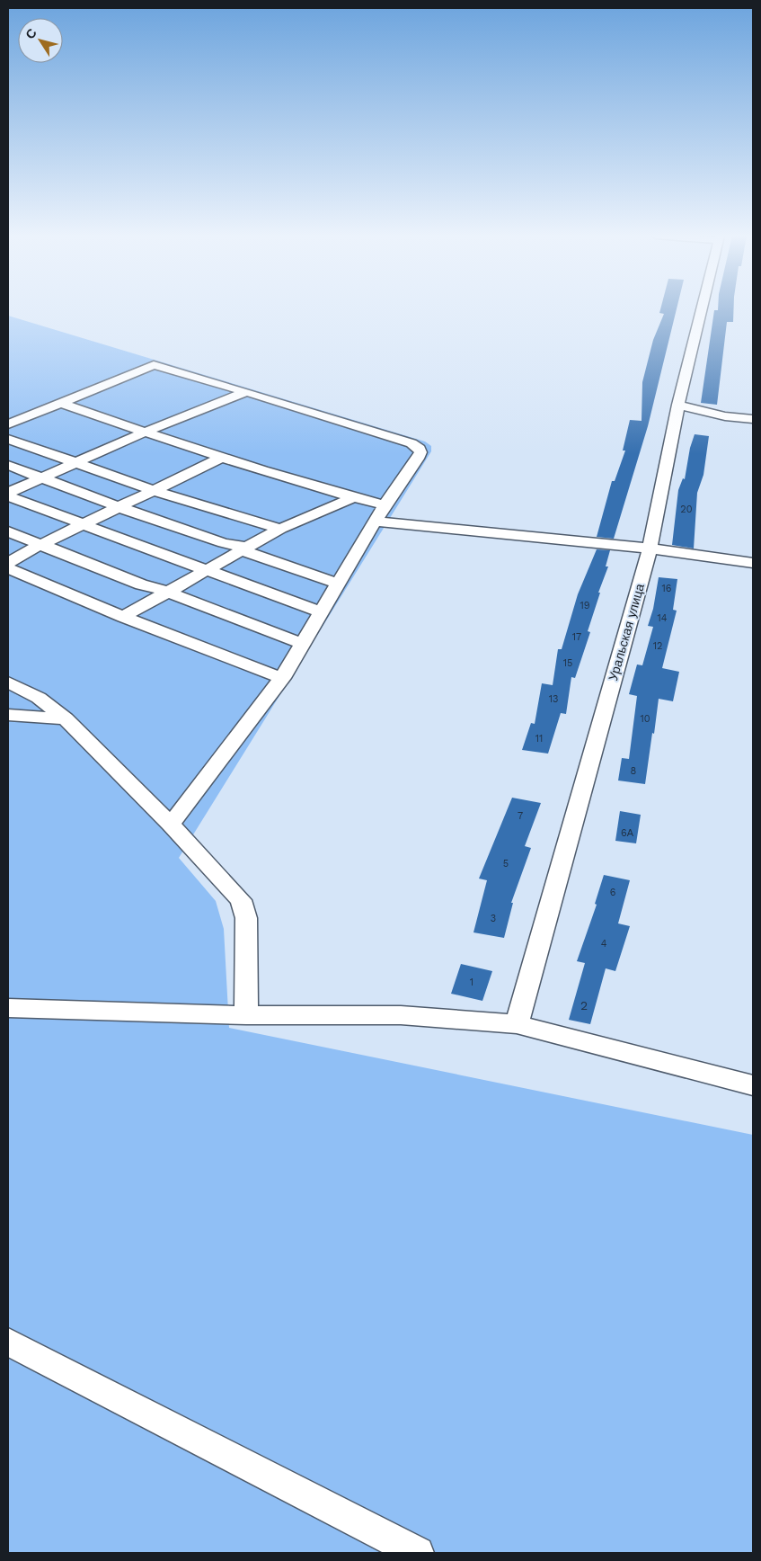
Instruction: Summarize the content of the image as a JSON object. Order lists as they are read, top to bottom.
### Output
{
  "streets": {
    "street": ["Уральская улица"]
  },
  "house_numbers": [
    "20",
    "16",
    "19",
    "14",
    "17",
    "12",
    "15",
    "13",
    "10",
    "11",
    "8",
    "7",
    "6А",
    "5",
    "6",
    "3",
    "4",
    "1",
    "2"
  ],
  "north": "top left"
}
